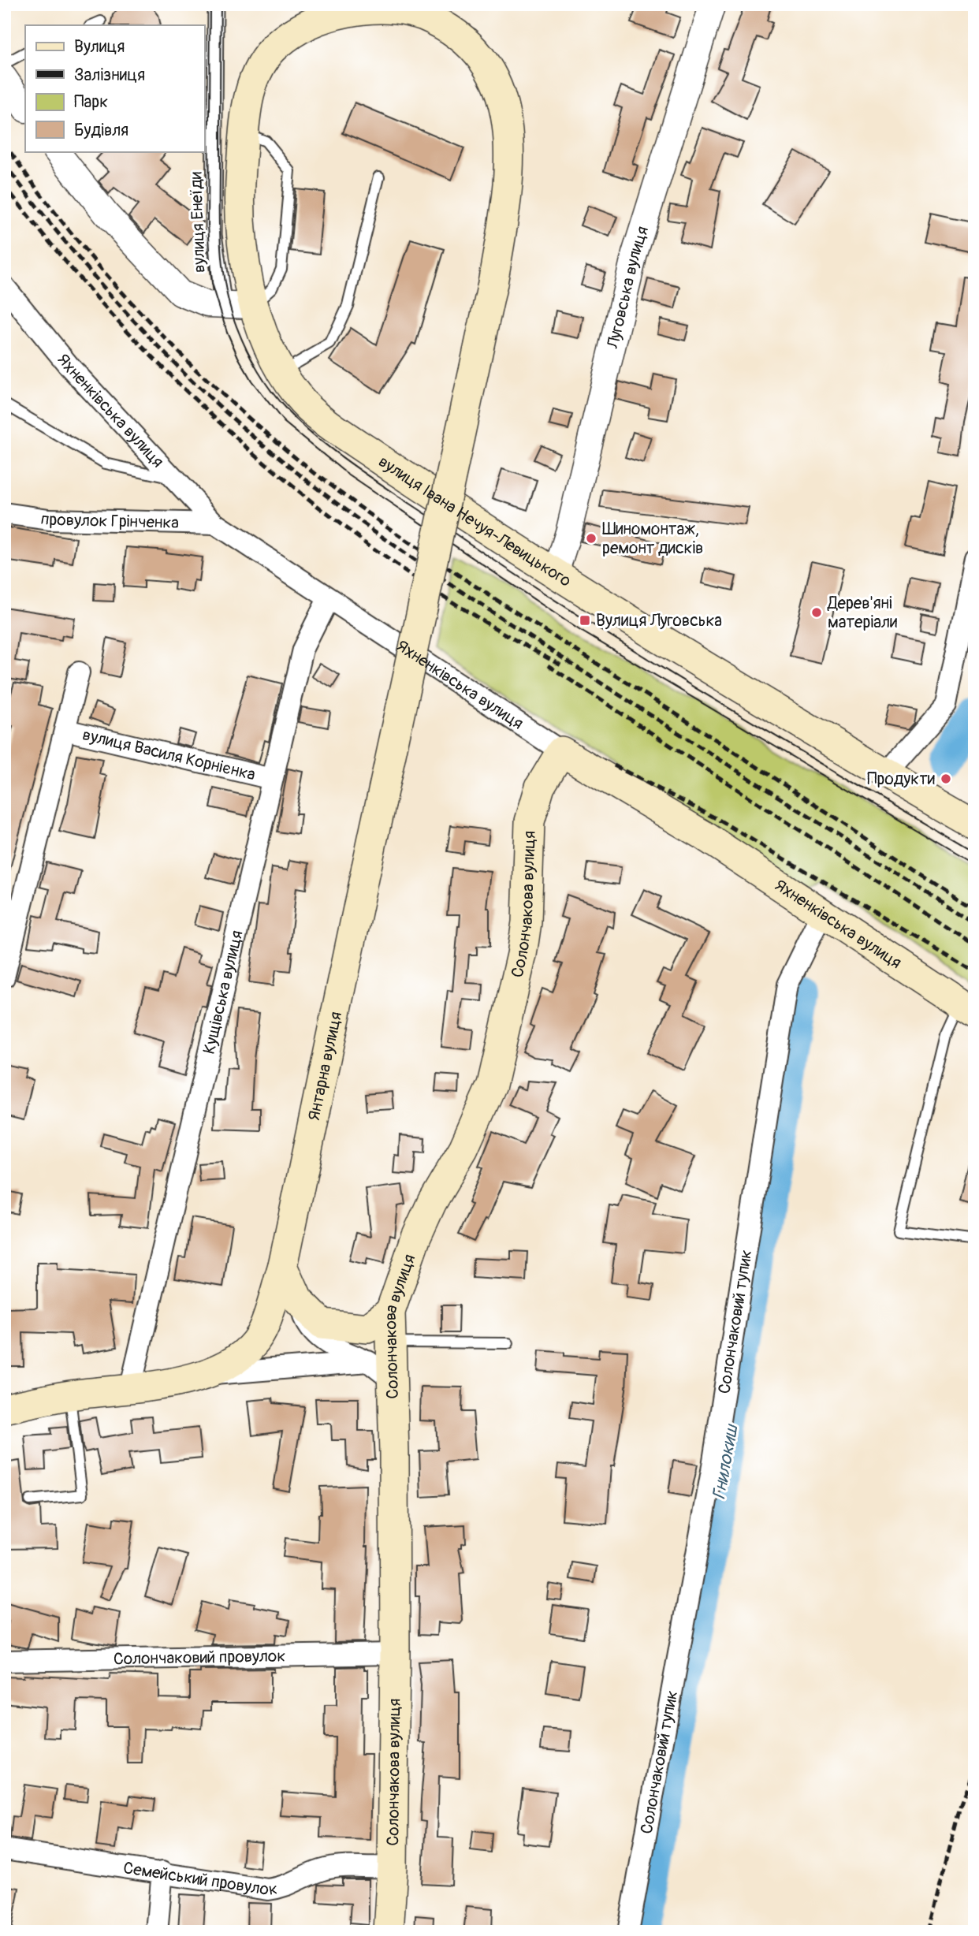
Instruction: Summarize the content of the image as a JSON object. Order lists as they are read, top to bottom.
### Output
{
  "streets": {
    "main road": [
      "Яхненківська вулиця",
      "вулиця Івана Нечуя-Левицького",
      "Солончакова вулиця",
      "Янтарна вулиця"
    ],
    "street": [
      "вулиця Енеїди",
      "Луговська вулиця",
      "провулок Грінченка",
      "вулиця Василя Корнієнка",
      "Кущівська вулиця",
      "Солончаковий тупик",
      "Солончаковий провулок",
      "Семейський провулок"
    ]
  },
  "crossings": [
    ["Луговська вулиця", "вулиця Івана Нечуя-Левицького"],
    ["Яхненківська вулиця", "провулок Грінченка"],
    ["Яхненківська вулиця", "Солончакова вулиця"],
    ["Яхненківська вулиця", "Кущівська вулиця"],
    ["Яхненківська вулиця", "Солончаковий тупик"],
    ["вулиця Івана Нечуя-Левицького", "Янтарна вулиця"],
    ["вулиця Василя Корнієнка", "Кущівська вулиця"],
    ["Солончакова вулиця", "Солончаковий провулок"],
    ["Солончакова вулиця", "Семейський провулок"],
    ["Кущівська вулиця", "Янтарна вулиця"]
  ],
  "water": ["Гнилокиш"],
  "places": {
    "other": ["Шиномонтаж, ремонт дисків", "Дерев'янi матерiали", "Продукти"],
    "transit": ["Вулиця Луговська"]
  },
  "legend": [
    "Вулиця",
    "Залізниця",
    "Парк",
    "Будівля"
  ]
}
